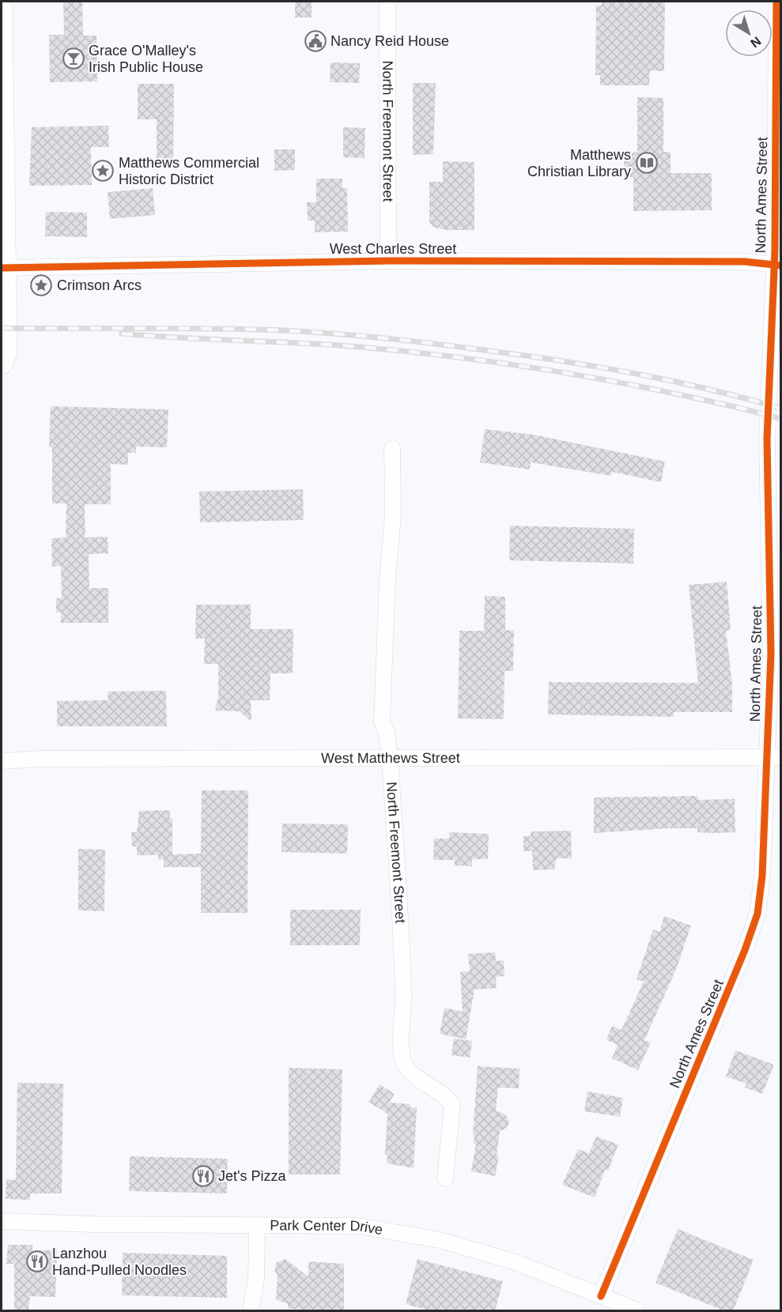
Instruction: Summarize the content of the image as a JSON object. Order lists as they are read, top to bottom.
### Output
{
  "streets": {
    "street": [
      "North Freemont Street",
      "North Ames Street",
      "West Charles Street",
      "West Matthews Street",
      "Park Center Drive"
    ]
  },
  "crossings": [
    ["North Freemont Street", "West Charles Street"],
    ["North Freemont Street", "West Matthews Street"],
    ["North Ames Street", "West Charles Street"],
    ["North Ames Street", "West Matthews Street"],
    ["North Ames Street", "Park Center Drive"]
  ],
  "places": {
    "public building": ["Nancy Reid House"],
    "bar": ["Grace O'Malley's Irish Public House"],
    "library": ["Matthews Christian Library"],
    "place": ["Matthews Commercial Historic District", "Crimson Arcs"],
    "restaurant": ["Jet's Pizza", "Lanzhou Hand-Pulled Noodles"]
  },
  "north": "bottom right"
}
